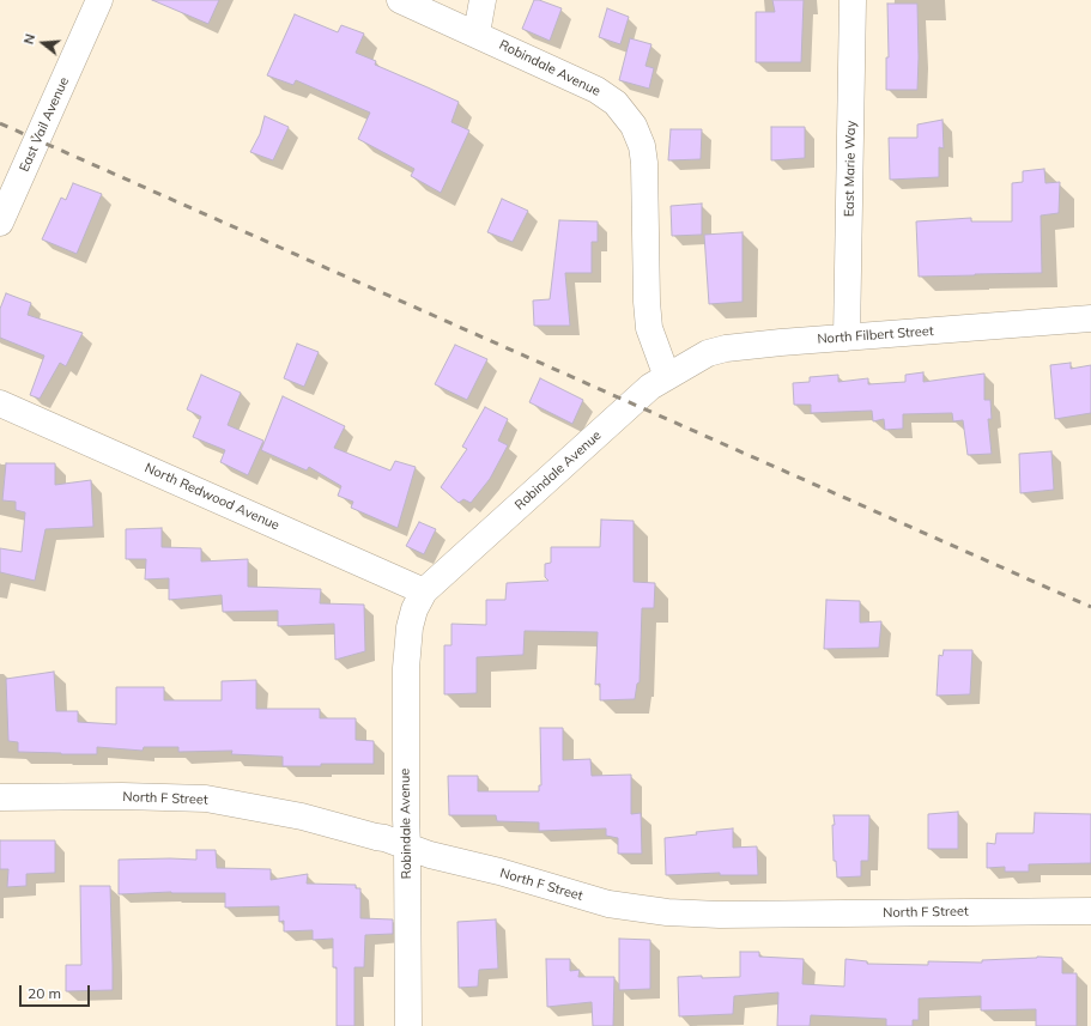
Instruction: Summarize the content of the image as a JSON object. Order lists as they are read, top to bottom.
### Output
{
  "streets": {
    "street": [
      "Robindale Avenue",
      "East Vail Avenue",
      "East Marie Way",
      "North Filbert Street",
      "North Redwood Avenue",
      "North F Street"
    ]
  },
  "crossings": [
    ["Robindale Avenue", "North Filbert Street"],
    ["Robindale Avenue", "North Redwood Avenue"],
    ["Robindale Avenue", "North F Street"],
    ["East Marie Way", "North Filbert Street"]
  ],
  "scale_bar": "20 m",
  "north": "left"
}
